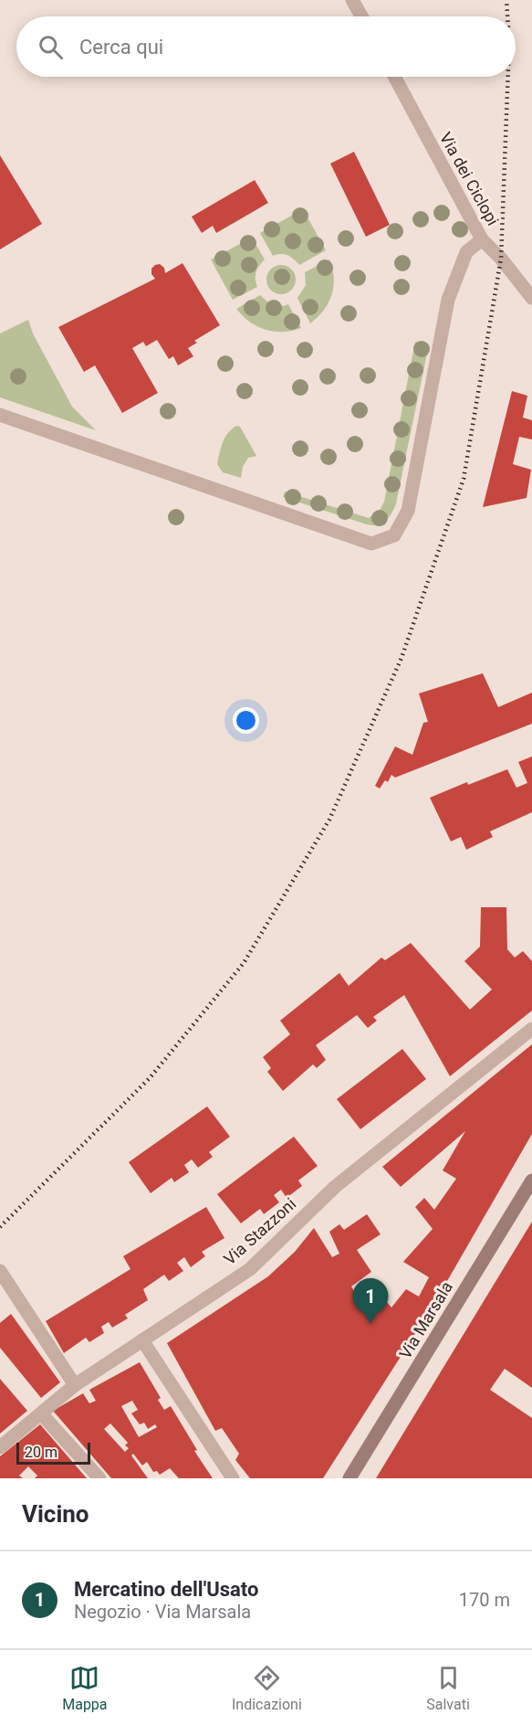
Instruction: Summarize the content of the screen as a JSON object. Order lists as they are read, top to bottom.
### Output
{
  "streets": {
    "main road": ["Via Marsala"],
    "street": ["Via dei Ciclopi", "Via Stazzoni"]
  },
  "scale_bar": "20 m",
  "page": {
    "search": "Cerca qui",
    "pins": "1",
    "scale": "20 m",
    "heading": "Vicino",
    "list": [
      {
        "mark": "1",
        "name": "Mercatino dell'Usato",
        "note": "Negozio · Via Marsala",
        "value": "170 m"
      }
    ],
    "nav": ["Mappa", "Indicazioni", "Salvati"]
  }
}
